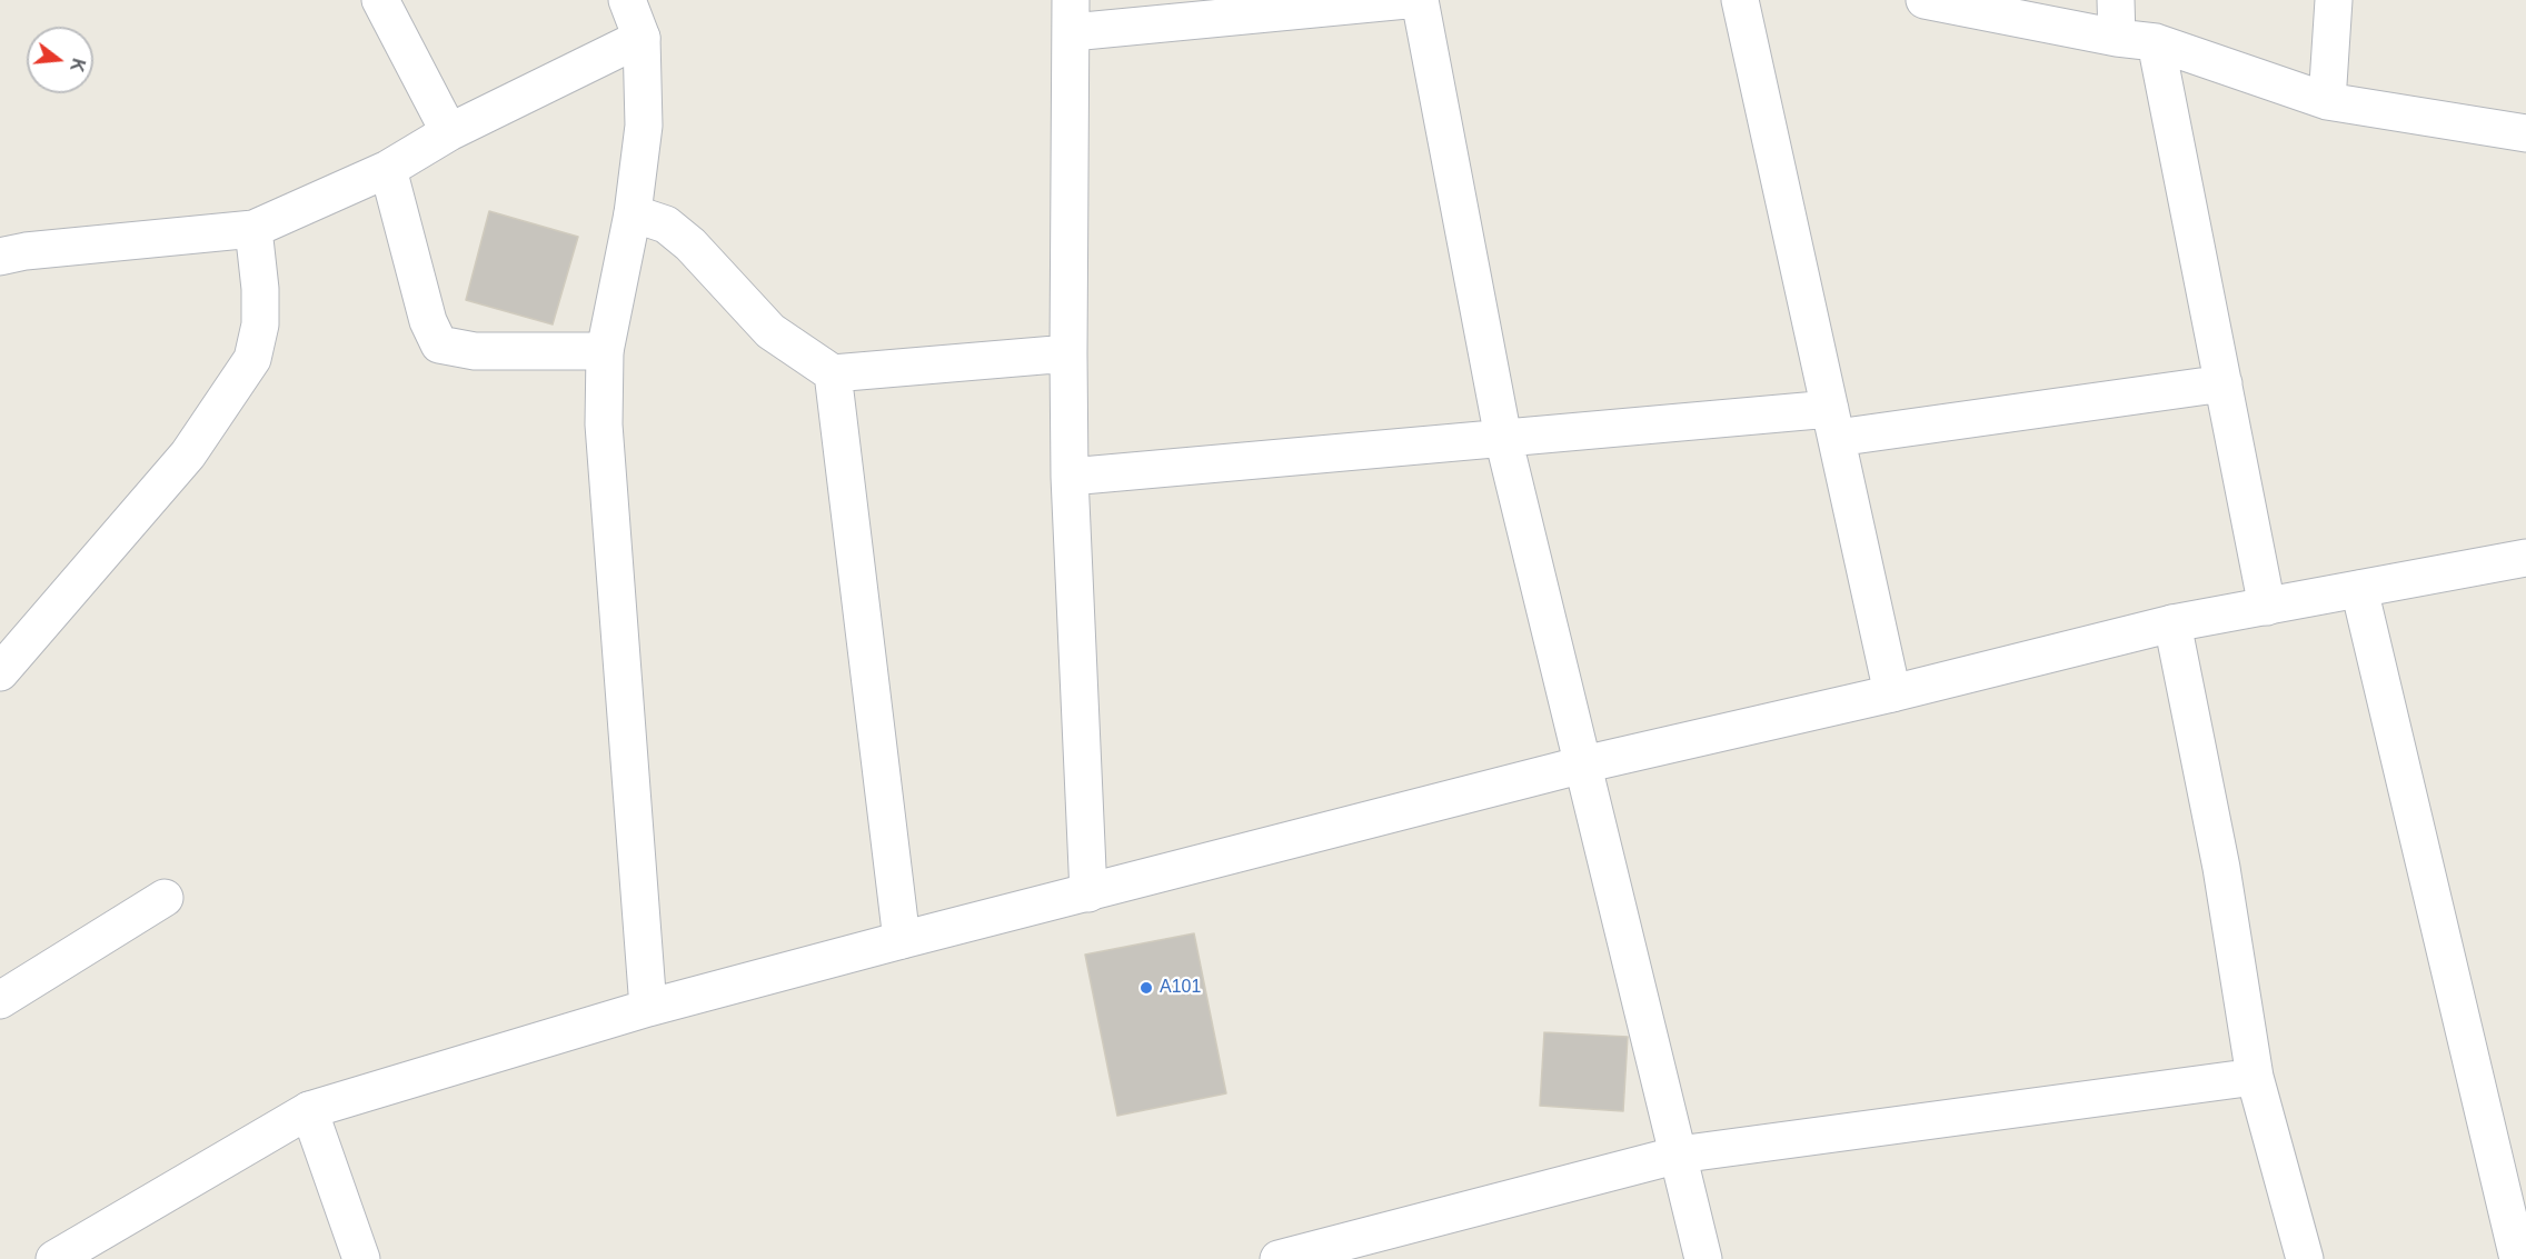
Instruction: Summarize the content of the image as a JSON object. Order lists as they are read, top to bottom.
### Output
{
  "places": ["A101"],
  "north": "right"
}
